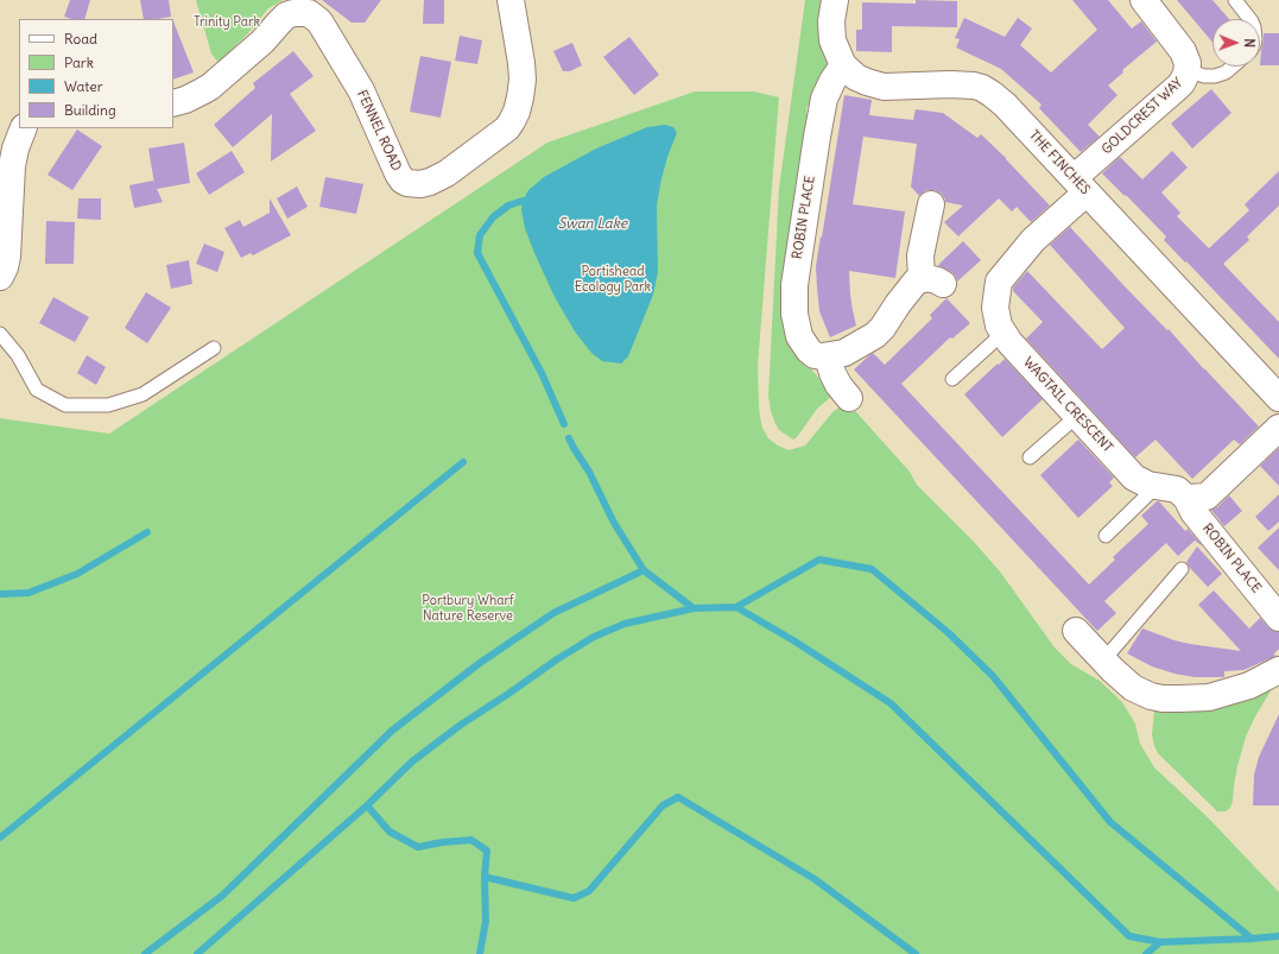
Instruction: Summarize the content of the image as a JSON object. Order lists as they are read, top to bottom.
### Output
{
  "streets": {
    "street": [
      "GOLDCREST WAY",
      "FENNEL ROAD",
      "THE FINCHES",
      "ROBIN PLACE",
      "WAGTAIL CRESCENT"
    ]
  },
  "crossings": [
    ["GOLDCREST WAY", "THE FINCHES"],
    ["GOLDCREST WAY", "WAGTAIL CRESCENT"],
    ["THE FINCHES", "ROBIN PLACE"],
    ["THE FINCHES", "WAGTAIL CRESCENT"],
    ["ROBIN PLACE", "WAGTAIL CRESCENT"]
  ],
  "water": ["Swan Lake"],
  "parks": ["Trinity Park", "Portishead Ecology Park", "Portbury Wharf Nature Reserve"],
  "legend": [
    "Road",
    "Park",
    "Water",
    "Building"
  ],
  "north": "right"
}
